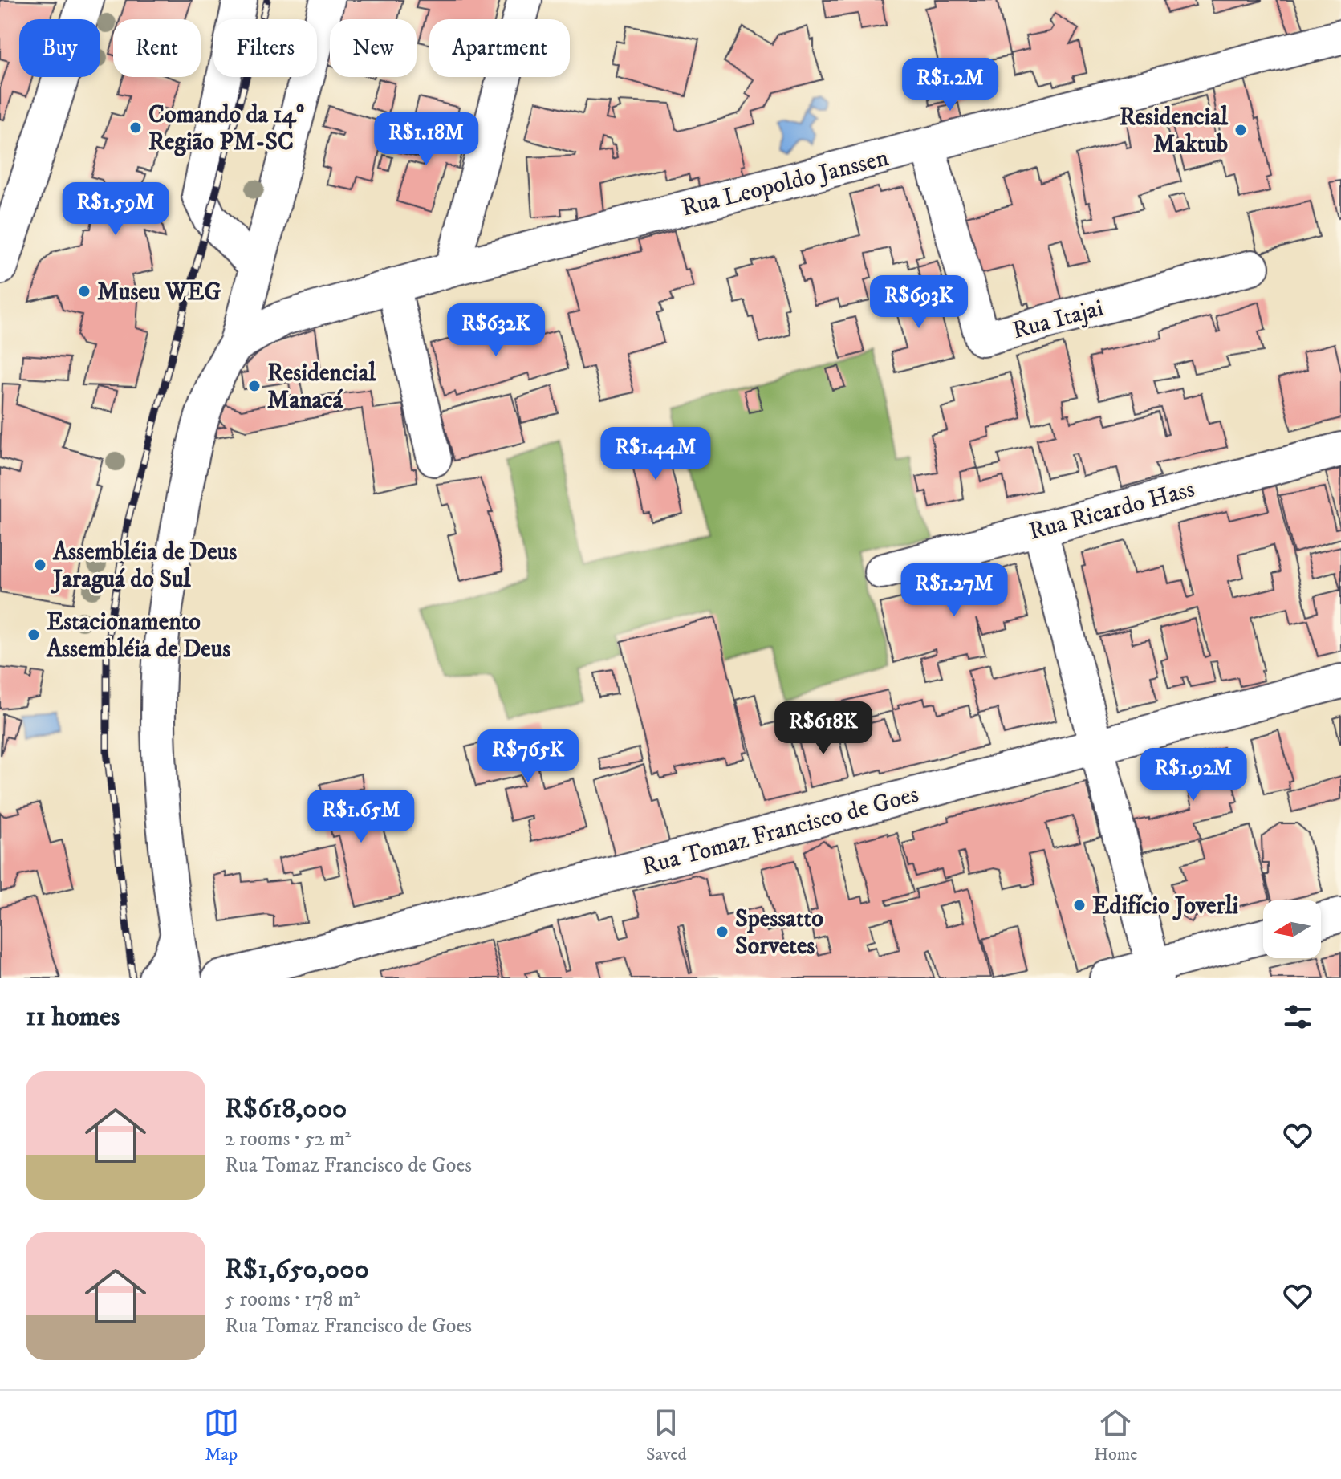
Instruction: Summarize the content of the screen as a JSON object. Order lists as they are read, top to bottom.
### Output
{
  "streets": {
    "street": [
      "Rua Leopoldo Janssen",
      "Rua Itajai",
      "Rua Ricardo Hass",
      "Rua Tomaz Francisco de Goes"
    ]
  },
  "crossings": [
    ["Rua Leopoldo Janssen", "Rua Itajai"]
  ],
  "places": [
    "Comando da 14º Região PM-SC",
    "Residencial Maktub",
    "Museu WEG",
    "Residencial Manacá",
    "Assembléia de Deus Jaraguá do Sul",
    "Estacionamento Assembléia de Deus",
    "Edifício Joverli",
    "Spessatto Sorvetes"
  ],
  "north": "left",
  "page": {
    "chip": [
      "Buy",
      "Rent",
      "Filters",
      "New",
      "Apartment"
    ],
    "price": [
      "R$1.2M",
      "R$1.18M",
      "R$1.59M",
      "R$693K",
      "R$632K",
      "R$1.44M",
      "R$1.27M",
      "R$618K",
      "R$765K",
      "R$1.92M",
      "R$1.65M"
    ],
    "heading": "11 homes",
    "list": [
      {
        "name": "R$618,000",
        "note": "2 rooms · 52 m² · Rua Tomaz Francisco de Goes"
      },
      {
        "name": "R$1,650,000",
        "note": "5 rooms · 178 m² · Rua Tomaz Francisco de Goes"
      }
    ],
    "tabs": ["Map", "Saved", "Home"]
  }
}
